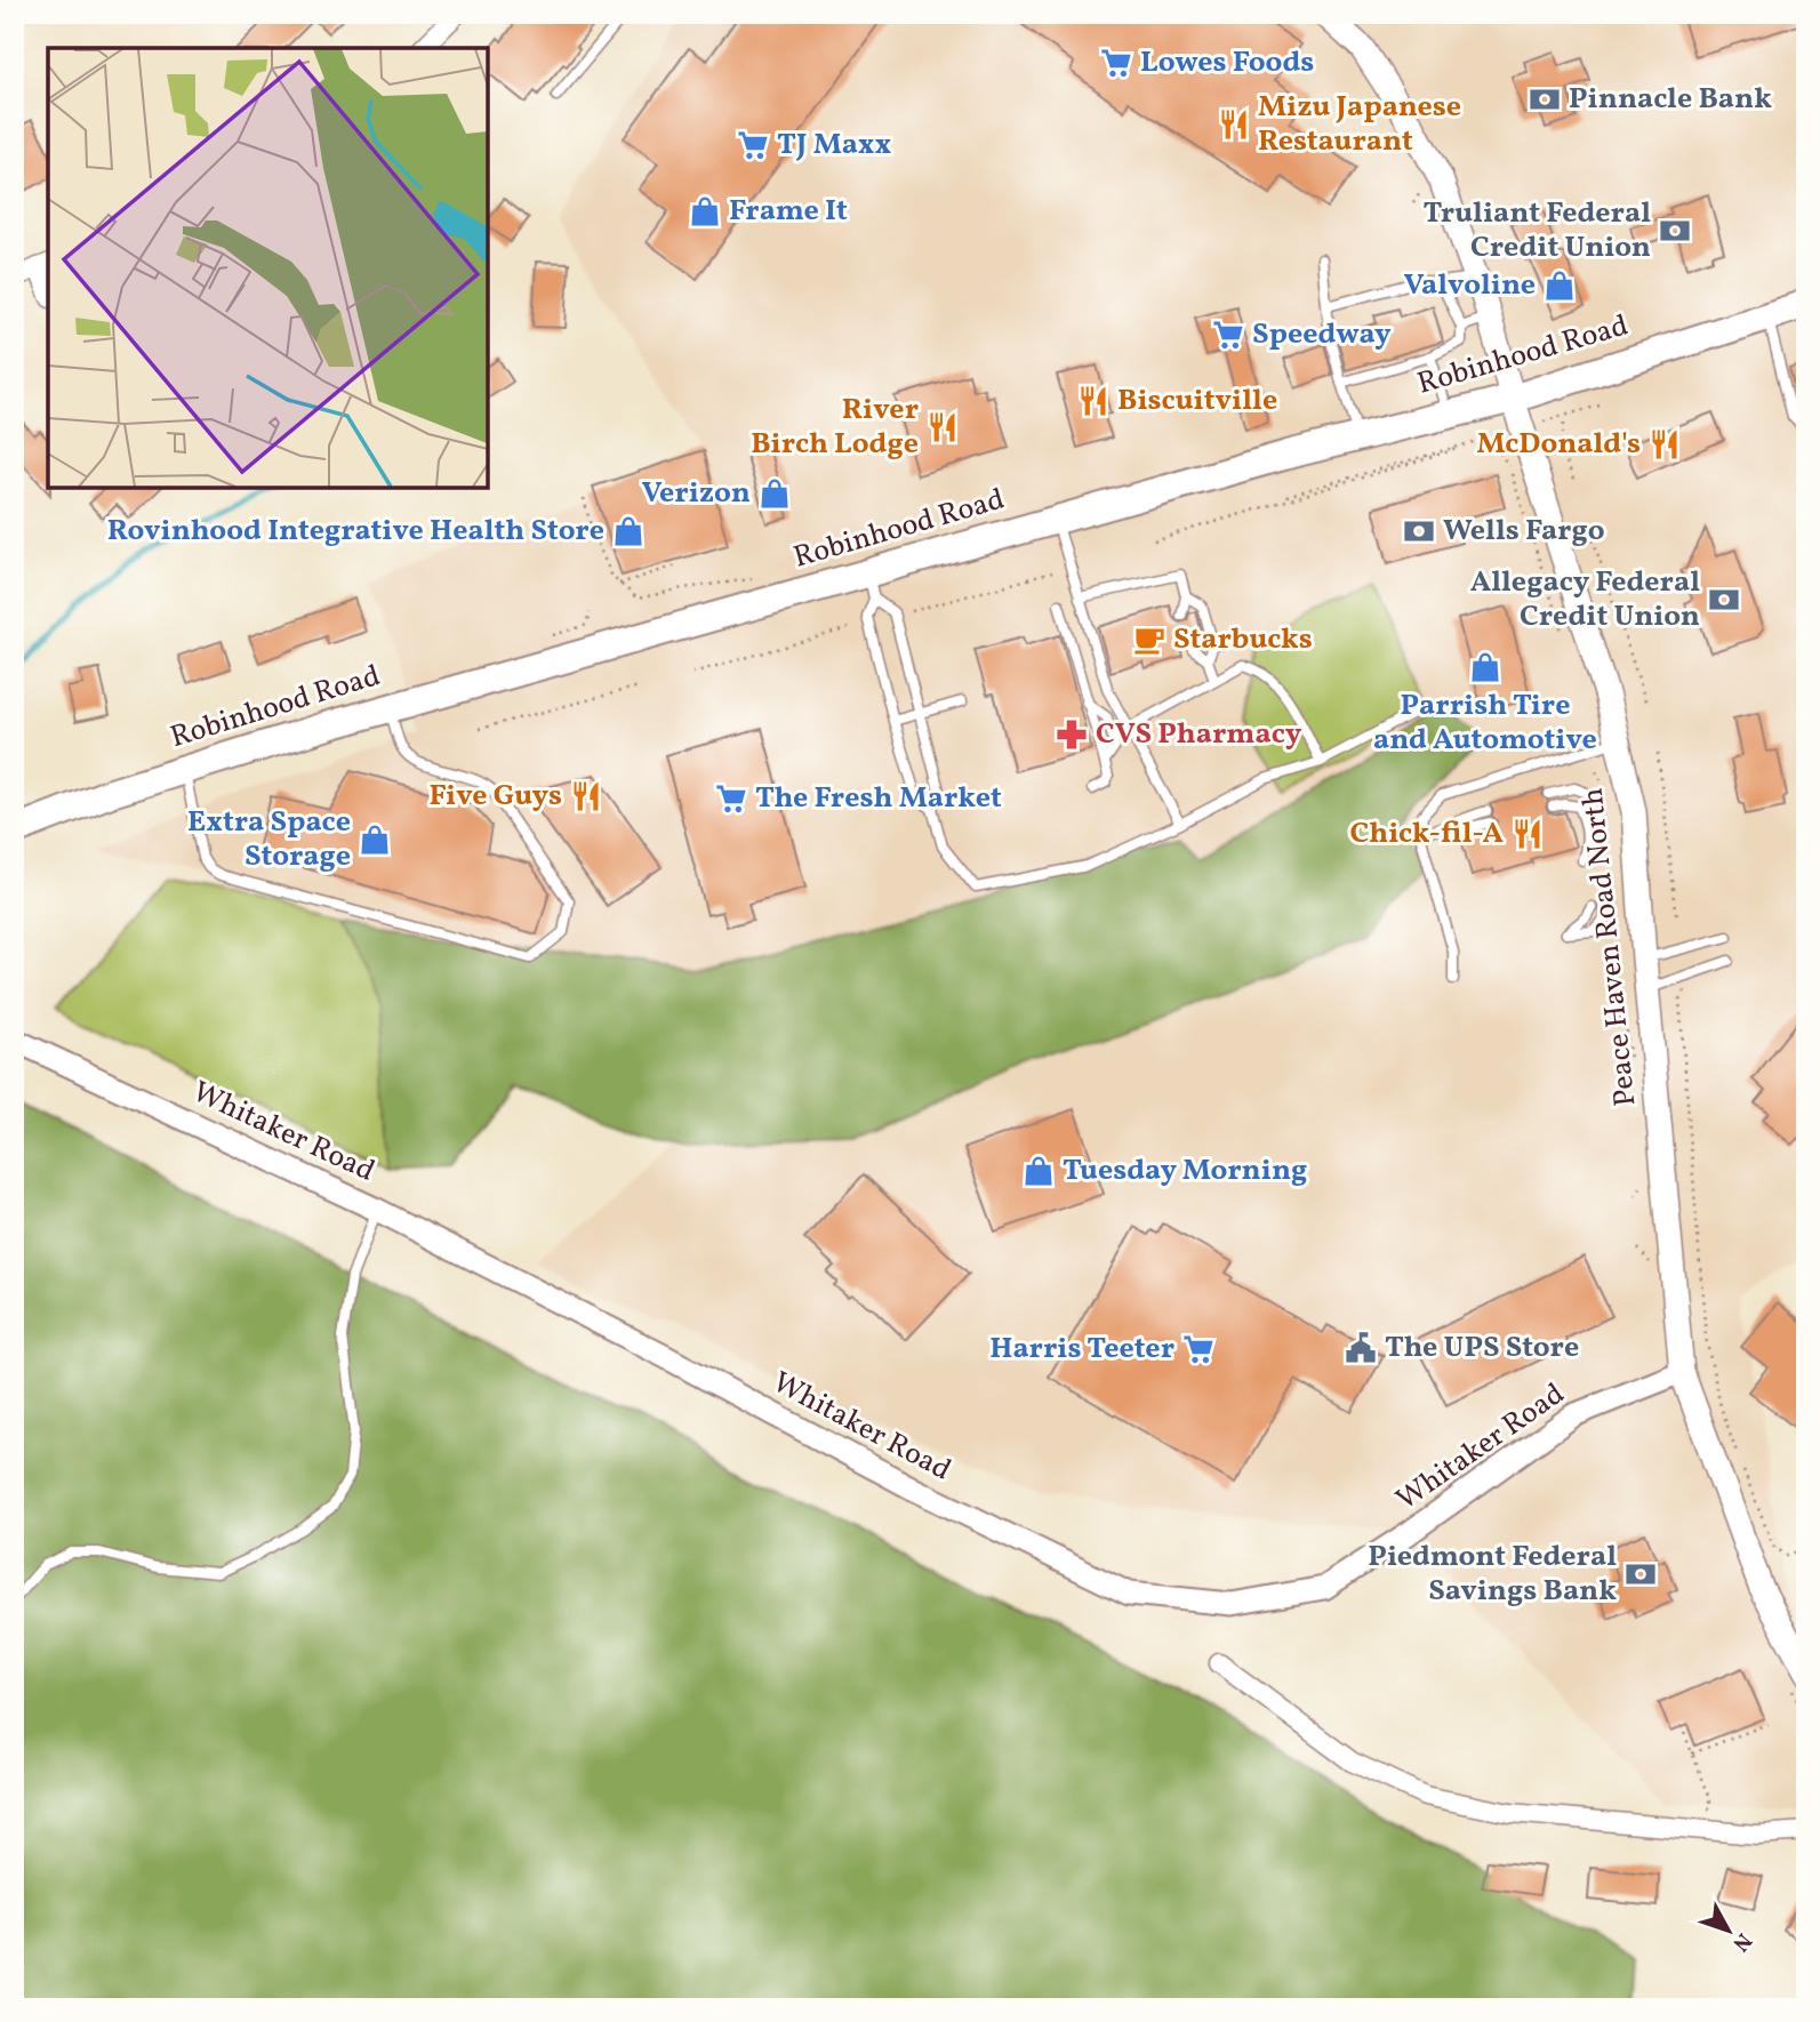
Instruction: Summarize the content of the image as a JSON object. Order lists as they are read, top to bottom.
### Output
{
  "streets": {
    "main road": ["Robinhood Road", "Peace Haven Road North"],
    "street": ["Whitaker Road"]
  },
  "crossings": [
    ["Robinhood Road", "Peace Haven Road North"],
    ["Peace Haven Road North", "Whitaker Road"]
  ],
  "places": {
    "supermarket": [
      "Lowes Foods",
      "TJ Maxx",
      "Speedway",
      "The Fresh Market",
      "Harris Teeter"
    ],
    "bank": [
      "Pinnacle Bank",
      "Truliant Federal Credit Union",
      "Wells Fargo",
      "Allegacy Federal Credit Union",
      "Piedmont Federal Savings Bank"
    ],
    "restaurant": [
      "Mizu Japanese Restaurant",
      "Biscuitville",
      "River Birch Lodge",
      "McDonald's",
      "Five Guys",
      "Chick-fil-A"
    ],
    "shop": [
      "Frame It",
      "Valvoline",
      "Verizon",
      "Rovinhood Integrative Health Store",
      "Parrish Tire and Automotive",
      "Extra Space Storage",
      "Tuesday Morning"
    ],
    "cafe": ["Starbucks"],
    "pharmacy": ["CVS Pharmacy"],
    "public building": ["The UPS Store"]
  },
  "north": "bottom right"
}
